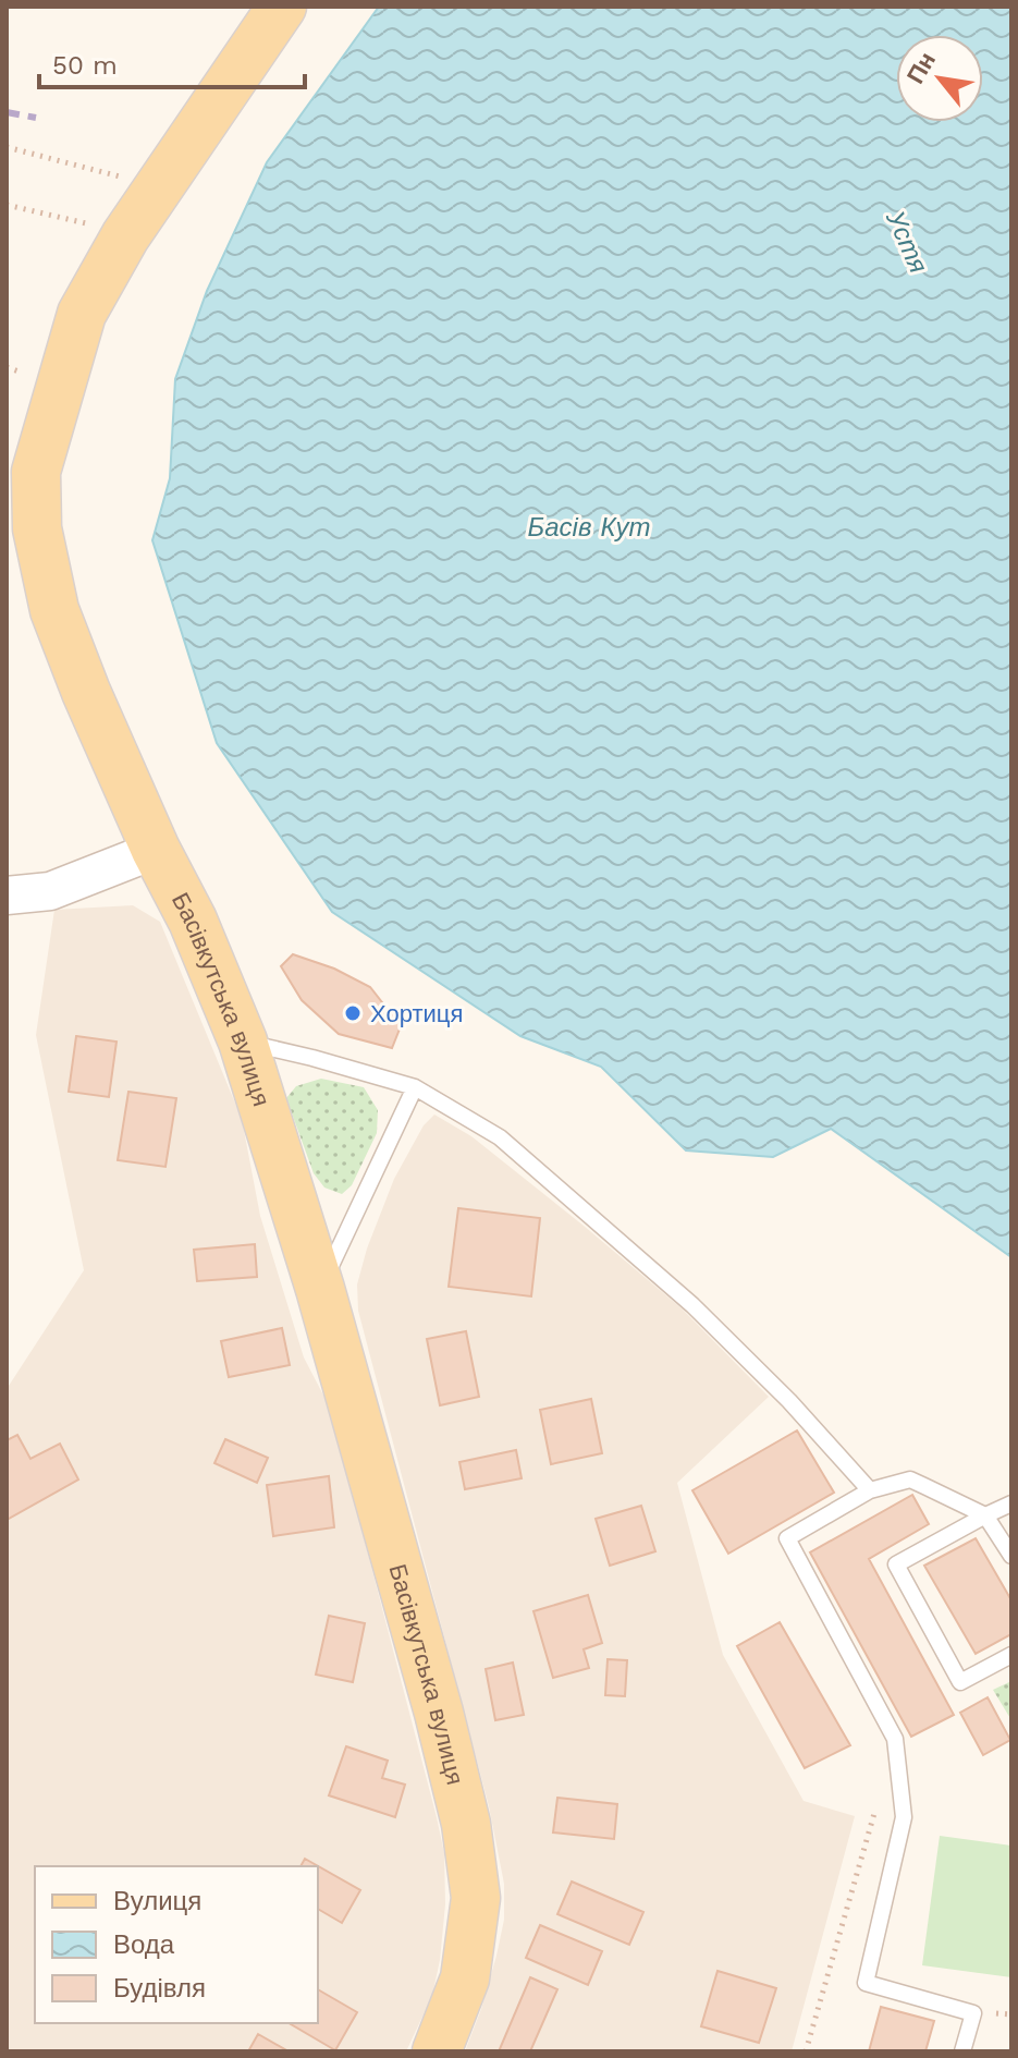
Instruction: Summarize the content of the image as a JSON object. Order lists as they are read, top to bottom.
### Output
{
  "streets": {
    "main road": ["Басівкутська вулиця"]
  },
  "water": ["Устя", "Басів Кут"],
  "places": ["Хортиця"],
  "legend": ["Вулиця", "Вода", "Будівля"],
  "scale_bar": "50 m",
  "north": "top left"
}
